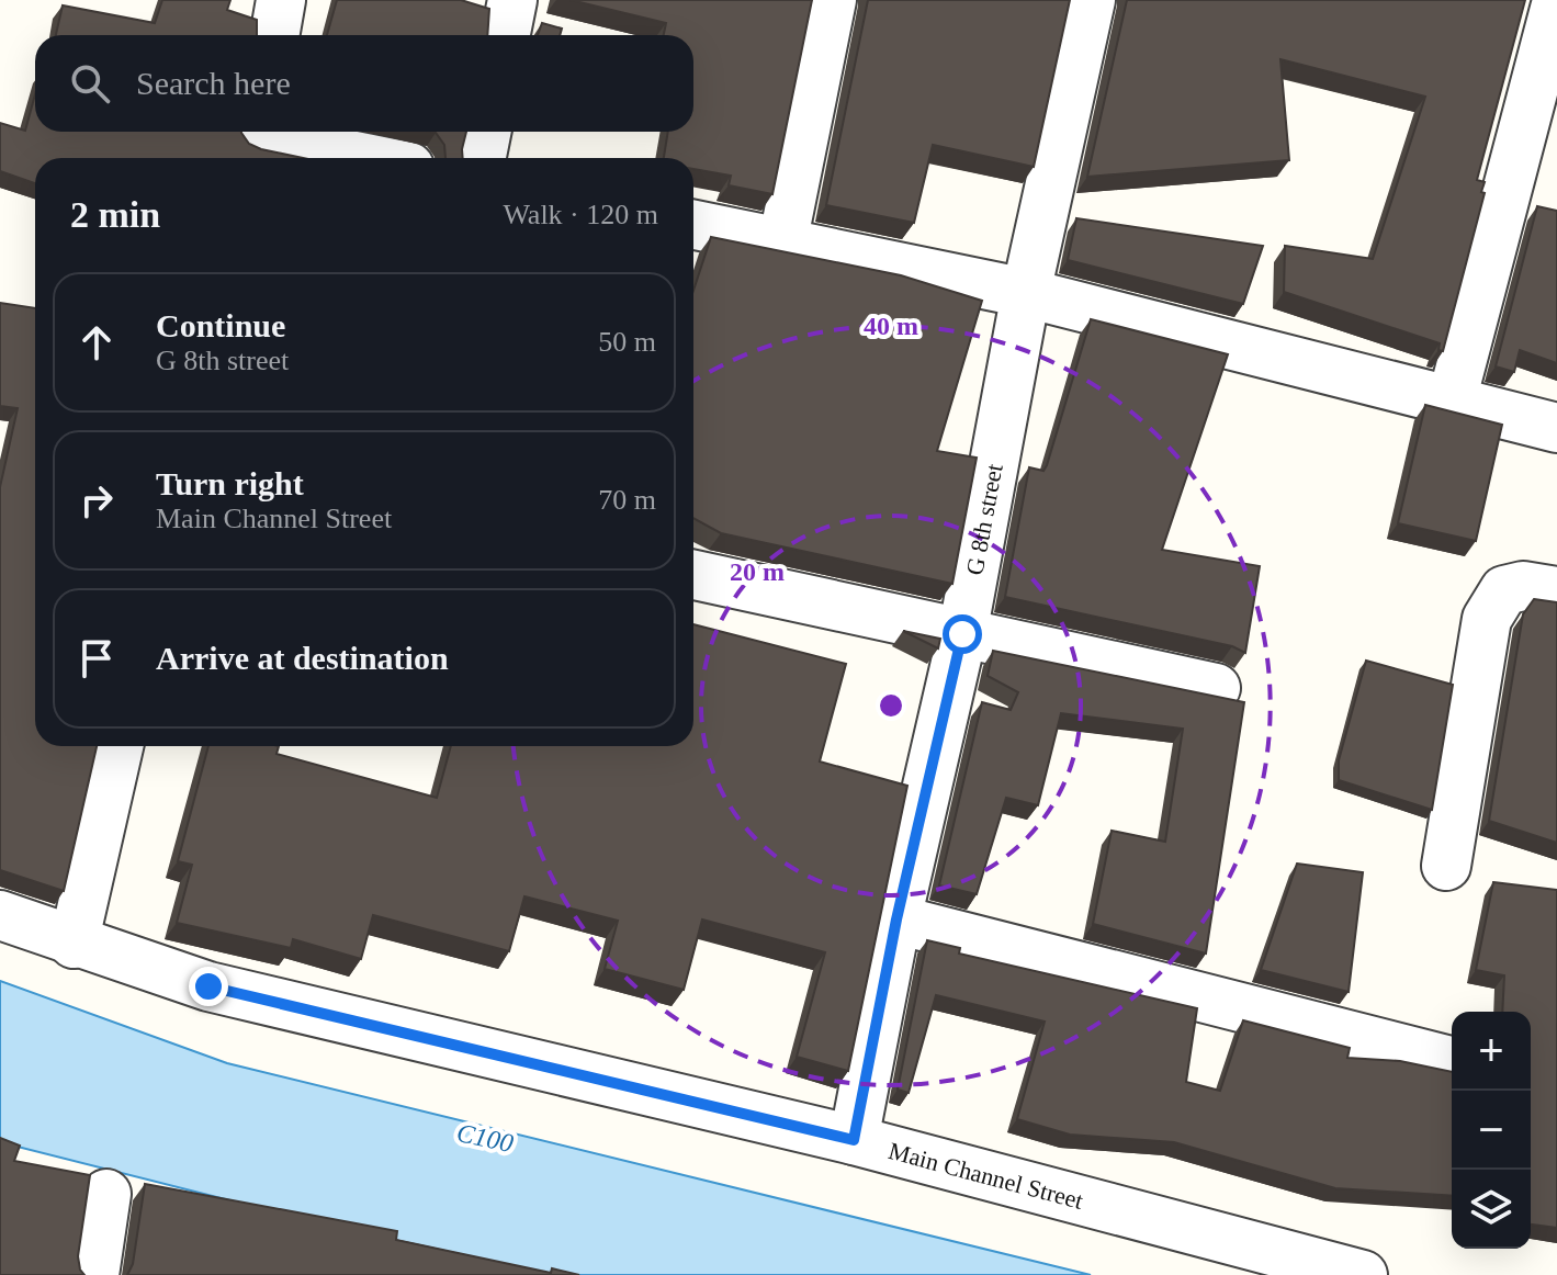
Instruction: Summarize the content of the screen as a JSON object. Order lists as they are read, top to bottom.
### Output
{
  "streets": {
    "street": ["G 8th street", "Main Channel Street"]
  },
  "crossings": [
    ["G 8th street", "Main Channel Street"]
  ],
  "water": ["C100"],
  "page": {
    "search": "Search here",
    "heading": ["2 min", "Walk · 120 m"],
    "list": [
      ["Continue", "G 8th street", "50 m"],
      ["Turn right", "Main Channel Street", "70 m"],
      "Arrive at destination"
    ],
    "map_buttons": ["+", "−"]
  },
  "rings": ["40 m", "20 m"]
}
